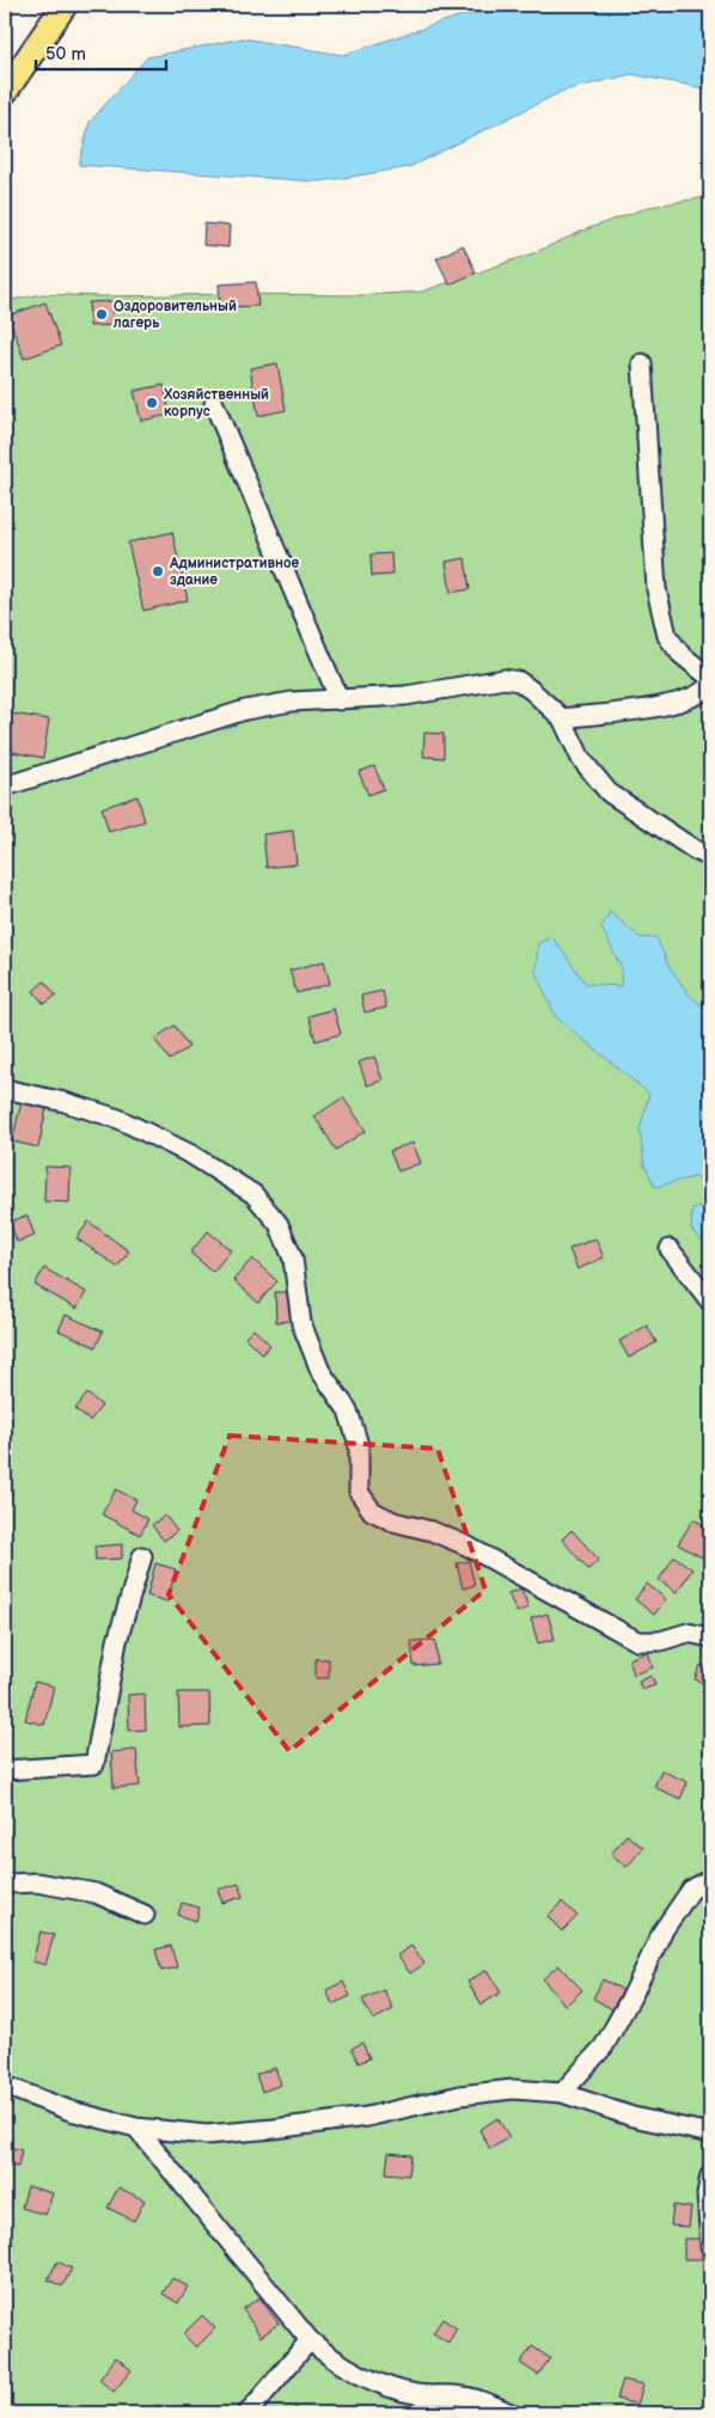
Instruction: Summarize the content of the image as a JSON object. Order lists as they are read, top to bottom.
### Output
{
  "places": ["Оздоровительный лагерь", "Хозяйственный корпус", "Административное здание"],
  "scale_bar": "50 m"
}
